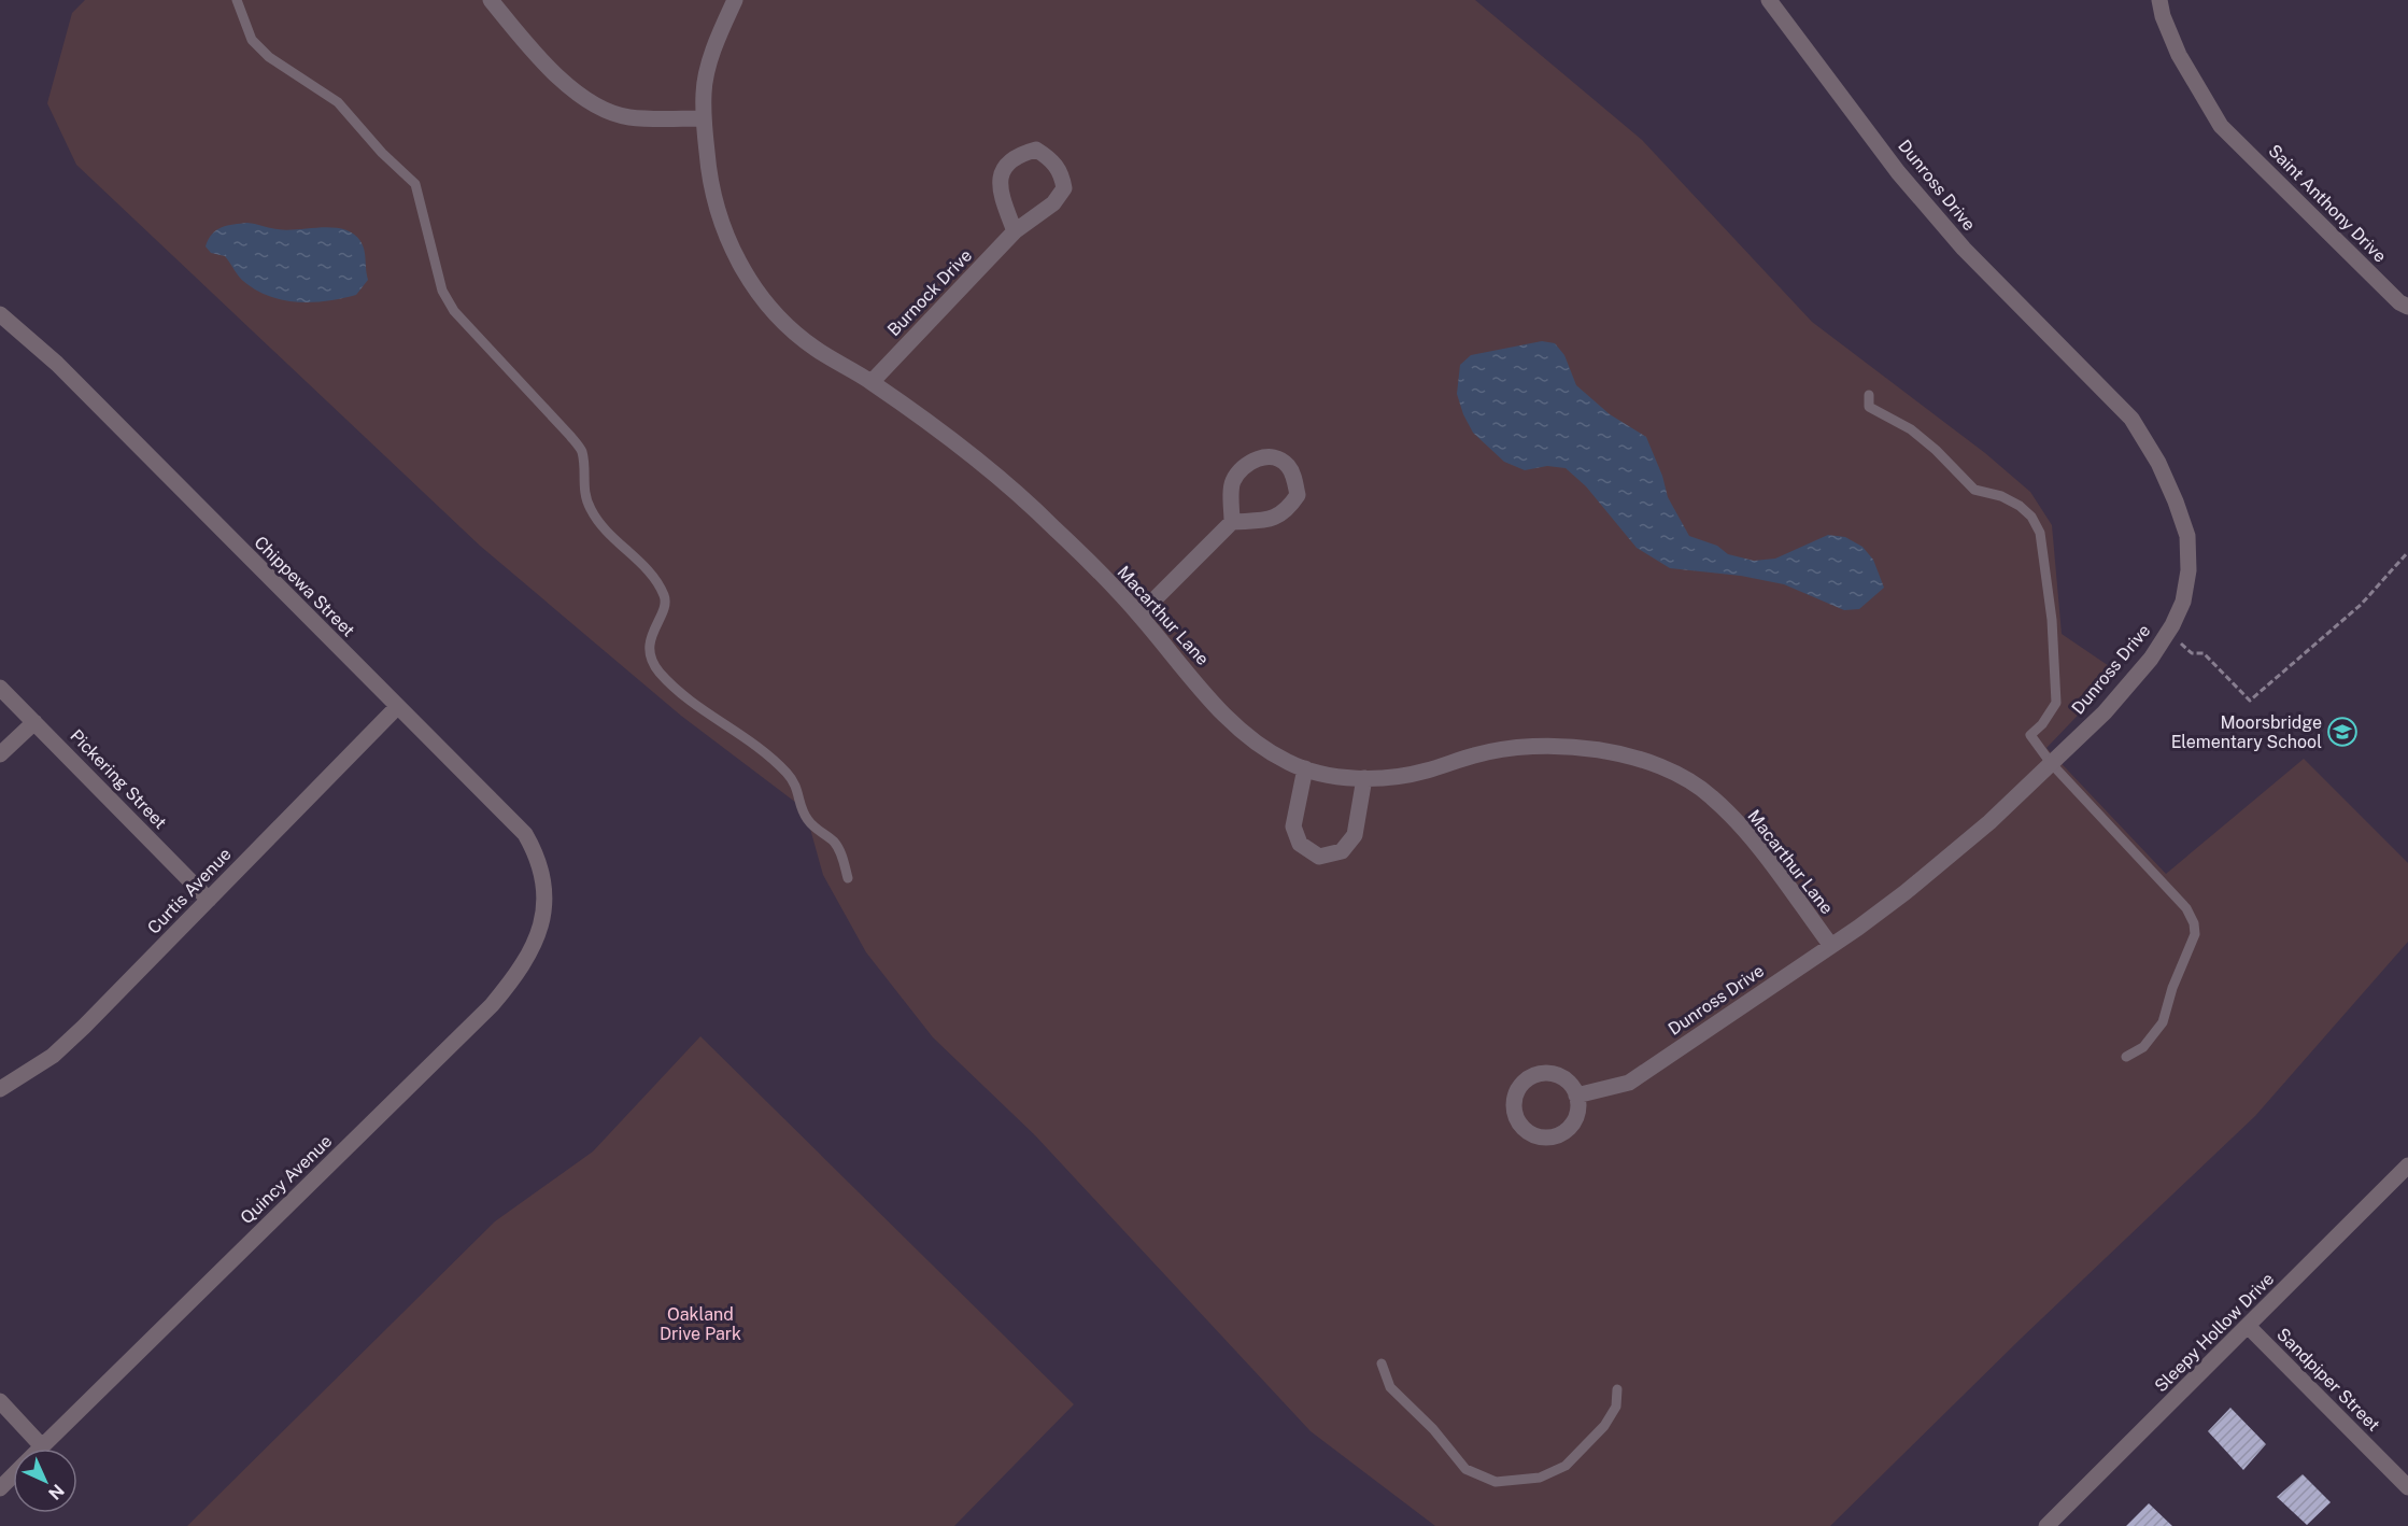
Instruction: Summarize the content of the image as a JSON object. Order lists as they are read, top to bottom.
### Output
{
  "streets": {
    "street": [
      "Dunross Drive",
      "Saint Anthony Drive",
      "Burnock Drive",
      "Chippewa Street",
      "Macarthur Lane",
      "Pickering Street",
      "Curtis Avenue",
      "Quincy Avenue",
      "Sleepy Hollow Drive",
      "Sandpiper Street"
    ]
  },
  "crossings": [
    ["Dunross Drive", "Macarthur Lane"],
    ["Burnock Drive", "Macarthur Lane"],
    ["Chippewa Street", "Curtis Avenue"],
    ["Chippewa Street", "Quincy Avenue"],
    ["Pickering Street", "Curtis Avenue"],
    ["Sleepy Hollow Drive", "Sandpiper Street"]
  ],
  "parks": ["Oakland Drive Park"],
  "places": {
    "school or university": ["Moorsbridge Elementary School"]
  },
  "north": "bottom right"
}
